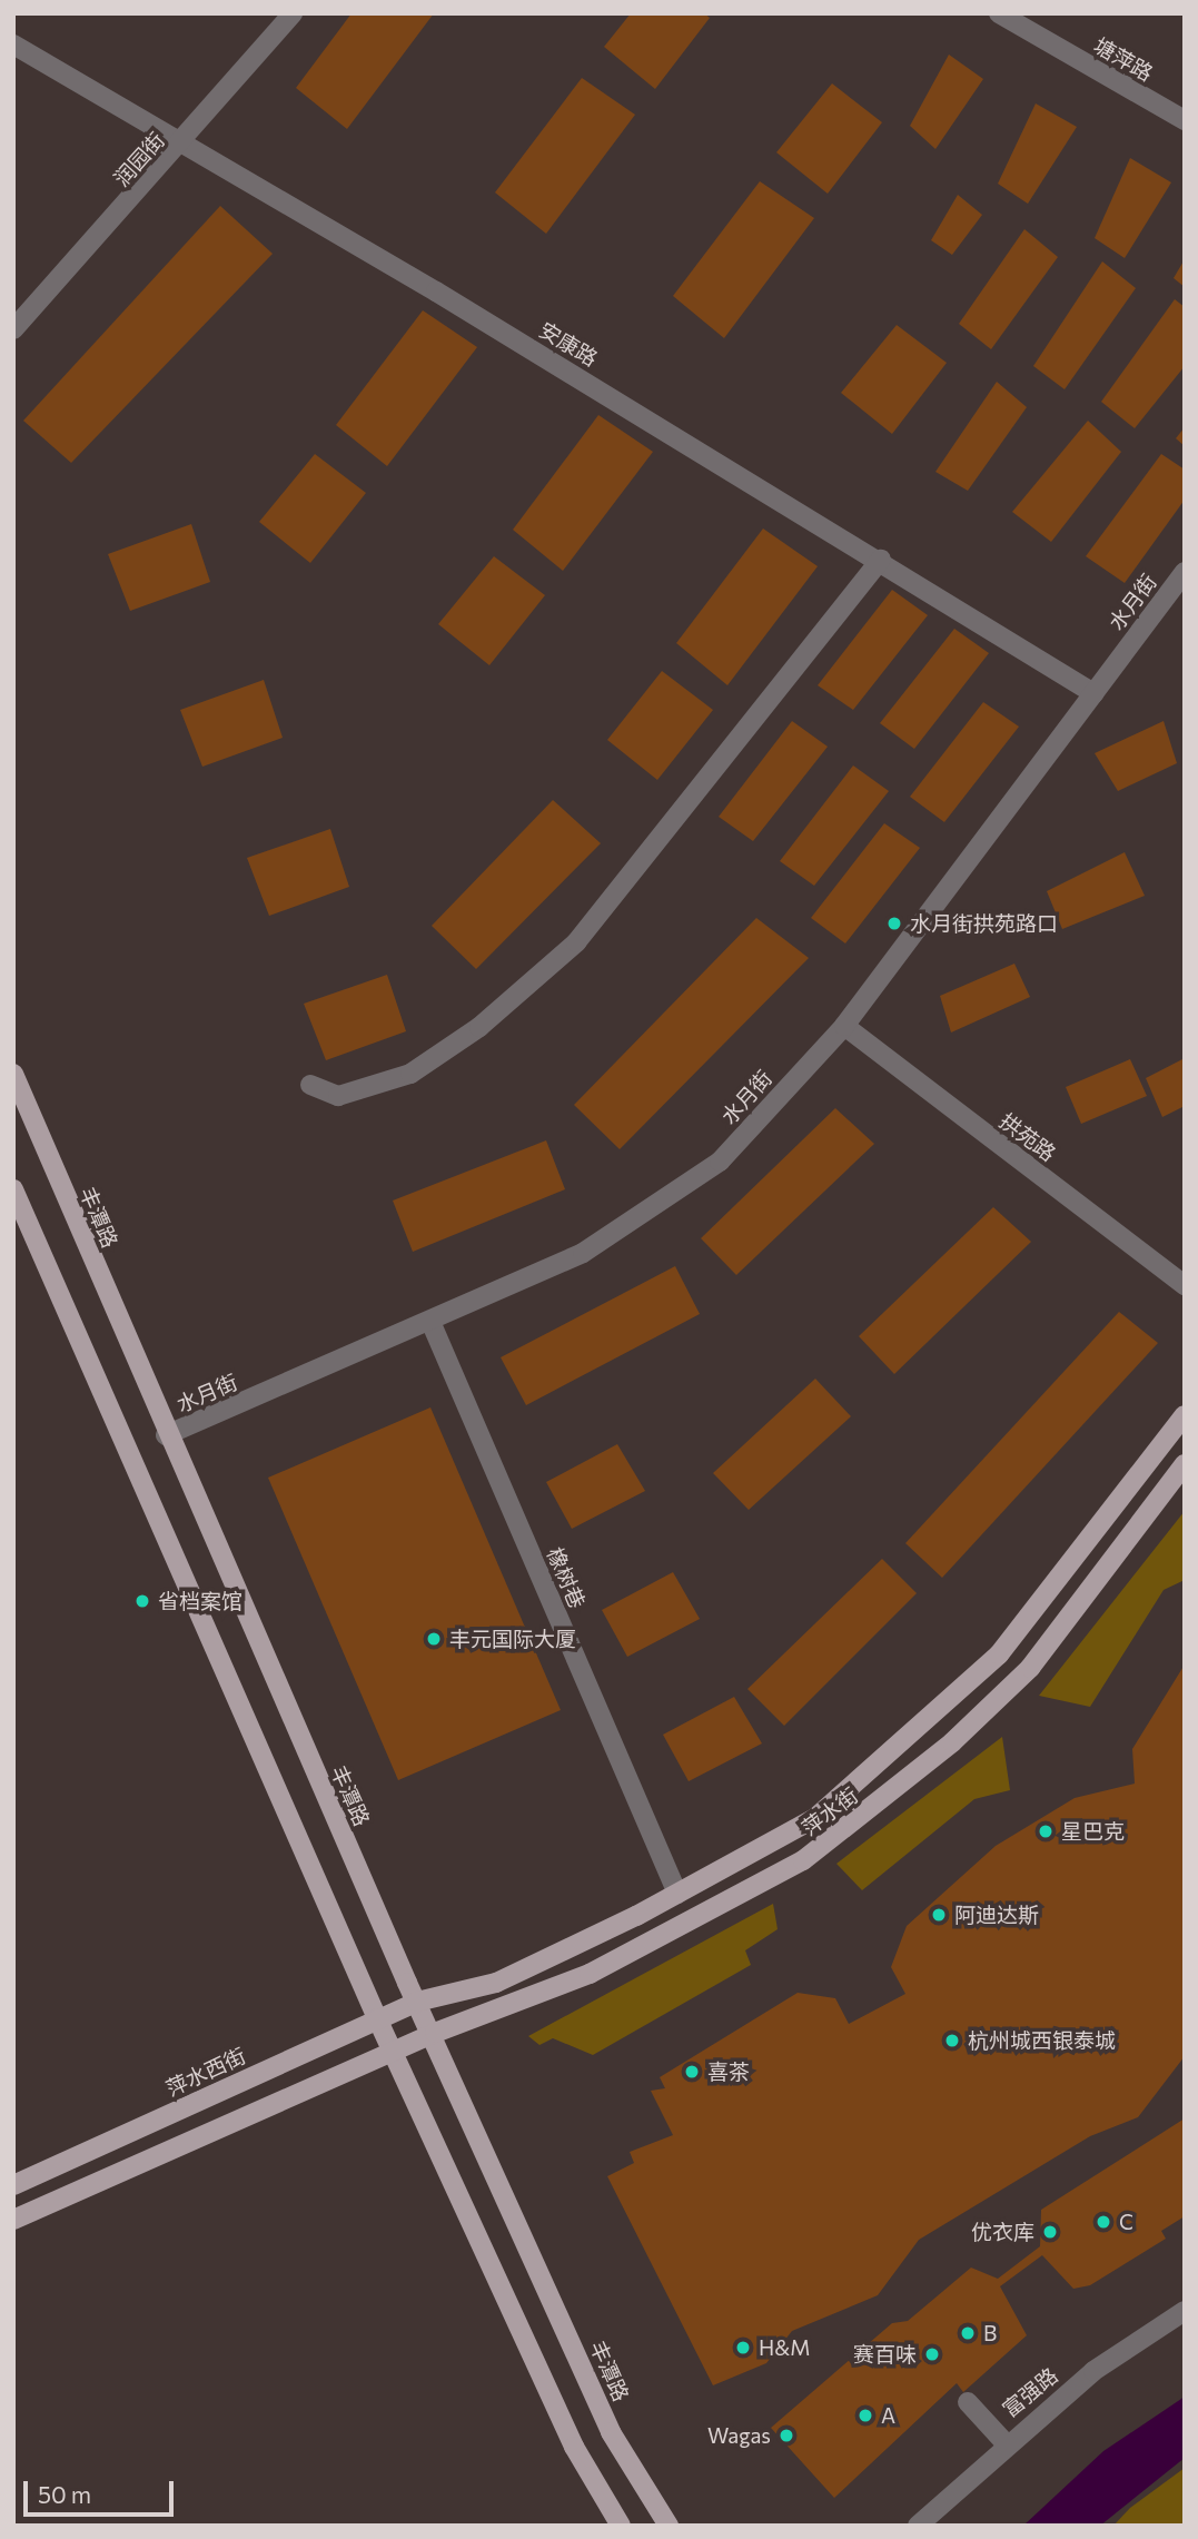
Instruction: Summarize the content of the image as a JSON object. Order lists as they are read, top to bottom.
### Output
{
  "streets": {
    "main road": ["丰潭路", "萍水街", "萍水西街"],
    "street": [
      "塘萍路",
      "润园街",
      "安康路",
      "水月街",
      "拱苑路",
      "橡树巷",
      "富强路"
    ]
  },
  "crossings": [
    ["润园街", "安康路"],
    ["安康路", "水月街"],
    ["水月街", "拱苑路"],
    ["水月街", "丰潭路"],
    ["水月街", "橡树巷"],
    ["丰潭路", "萍水街"],
    ["丰潭路", "萍水西街"],
    ["橡树巷", "萍水街"],
    ["萍水街", "萍水西街"]
  ],
  "places": [
    "水月街拱苑路口",
    "省档案馆",
    "丰元国际大厦",
    "星巴克",
    "阿迪达斯",
    "杭州城西银泰城",
    "喜茶",
    "C",
    "优衣库",
    "B",
    "H&M",
    "赛百味",
    "A",
    "Wagas"
  ],
  "scale_bar": "50 m"
}
